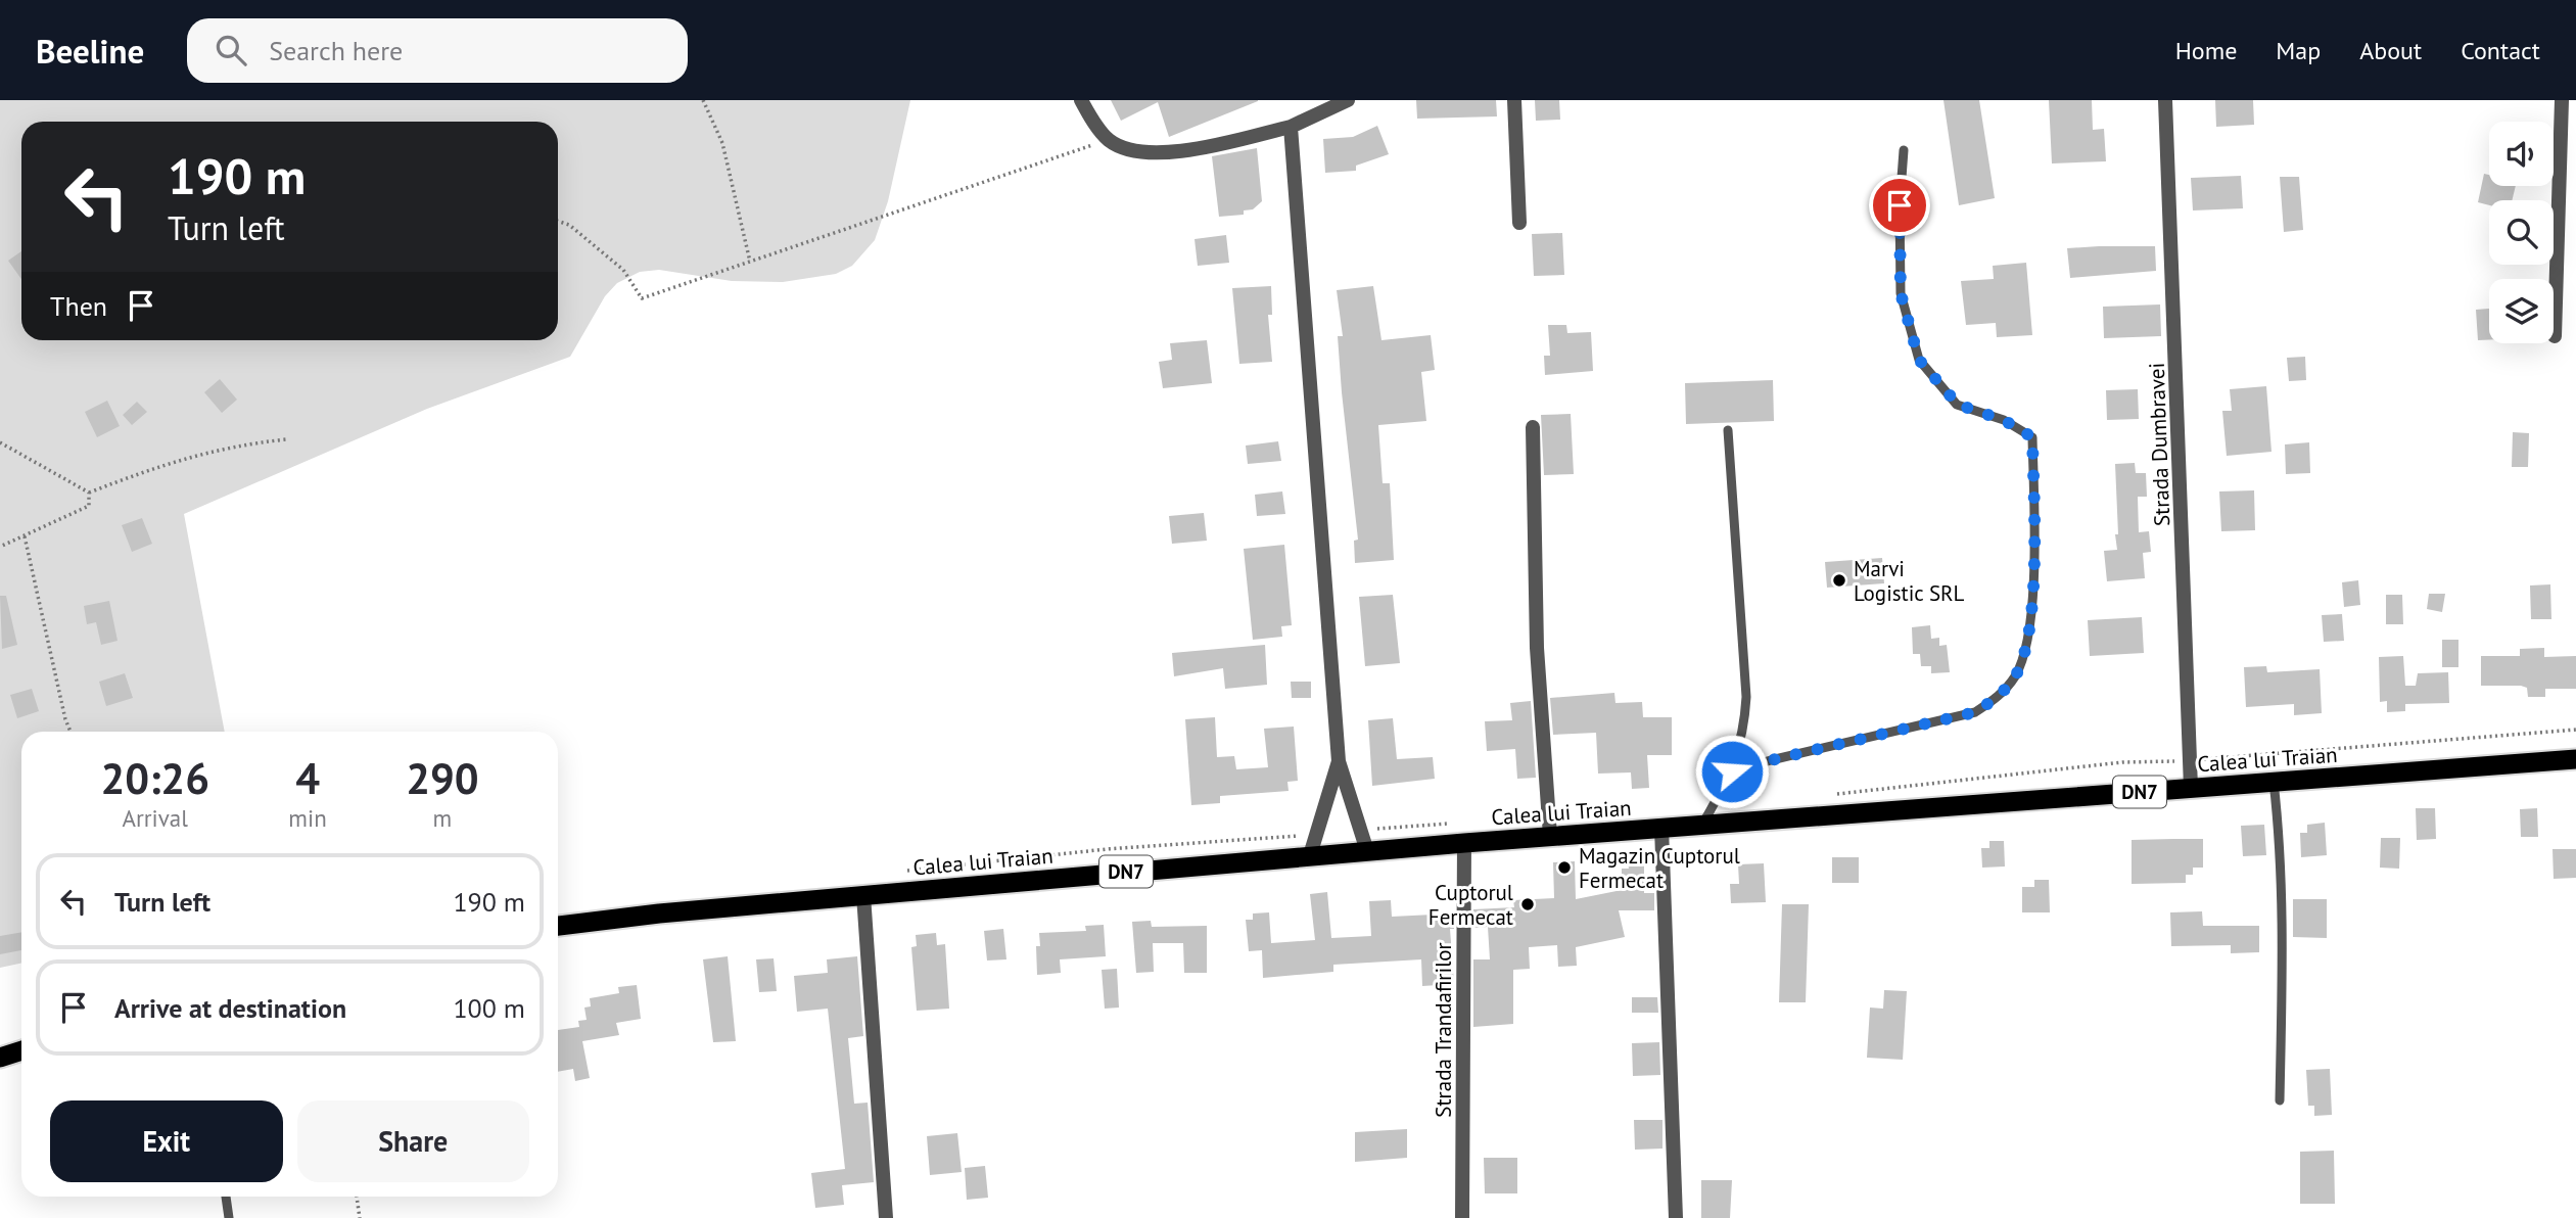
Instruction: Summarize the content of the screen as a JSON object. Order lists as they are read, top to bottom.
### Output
{
  "streets": {
    "highway": ["Calea lui Traian", "DN7"],
    "street": ["Strada Dumbravei", "Strada Trandafirilor"]
  },
  "crossings": [
    ["Strada Dumbravei", "Calea lui Traian"],
    ["Calea lui Traian", "Strada Trandafirilor"]
  ],
  "places": ["Marvi Logistic SRL", "Magazin Cuptorul Fermecat", "Cuptorul Fermecat"],
  "page": {
    "header": "Beeline",
    "search": "Search here",
    "nav": [
      "Home",
      "Map",
      "About",
      "Contact"
    ],
    "turn": ["190 m", "Turn left"],
    "then": "Then",
    "eta": [
      "20:26",
      "Arrival",
      "4",
      "min",
      "290",
      "m"
    ],
    "list": [
      {
        "name": "Turn left",
        "value": "190 m"
      },
      {
        "name": "Arrive at destination",
        "value": "100 m"
      }
    ],
    "buttons": ["Exit", "Share"]
  }
}
